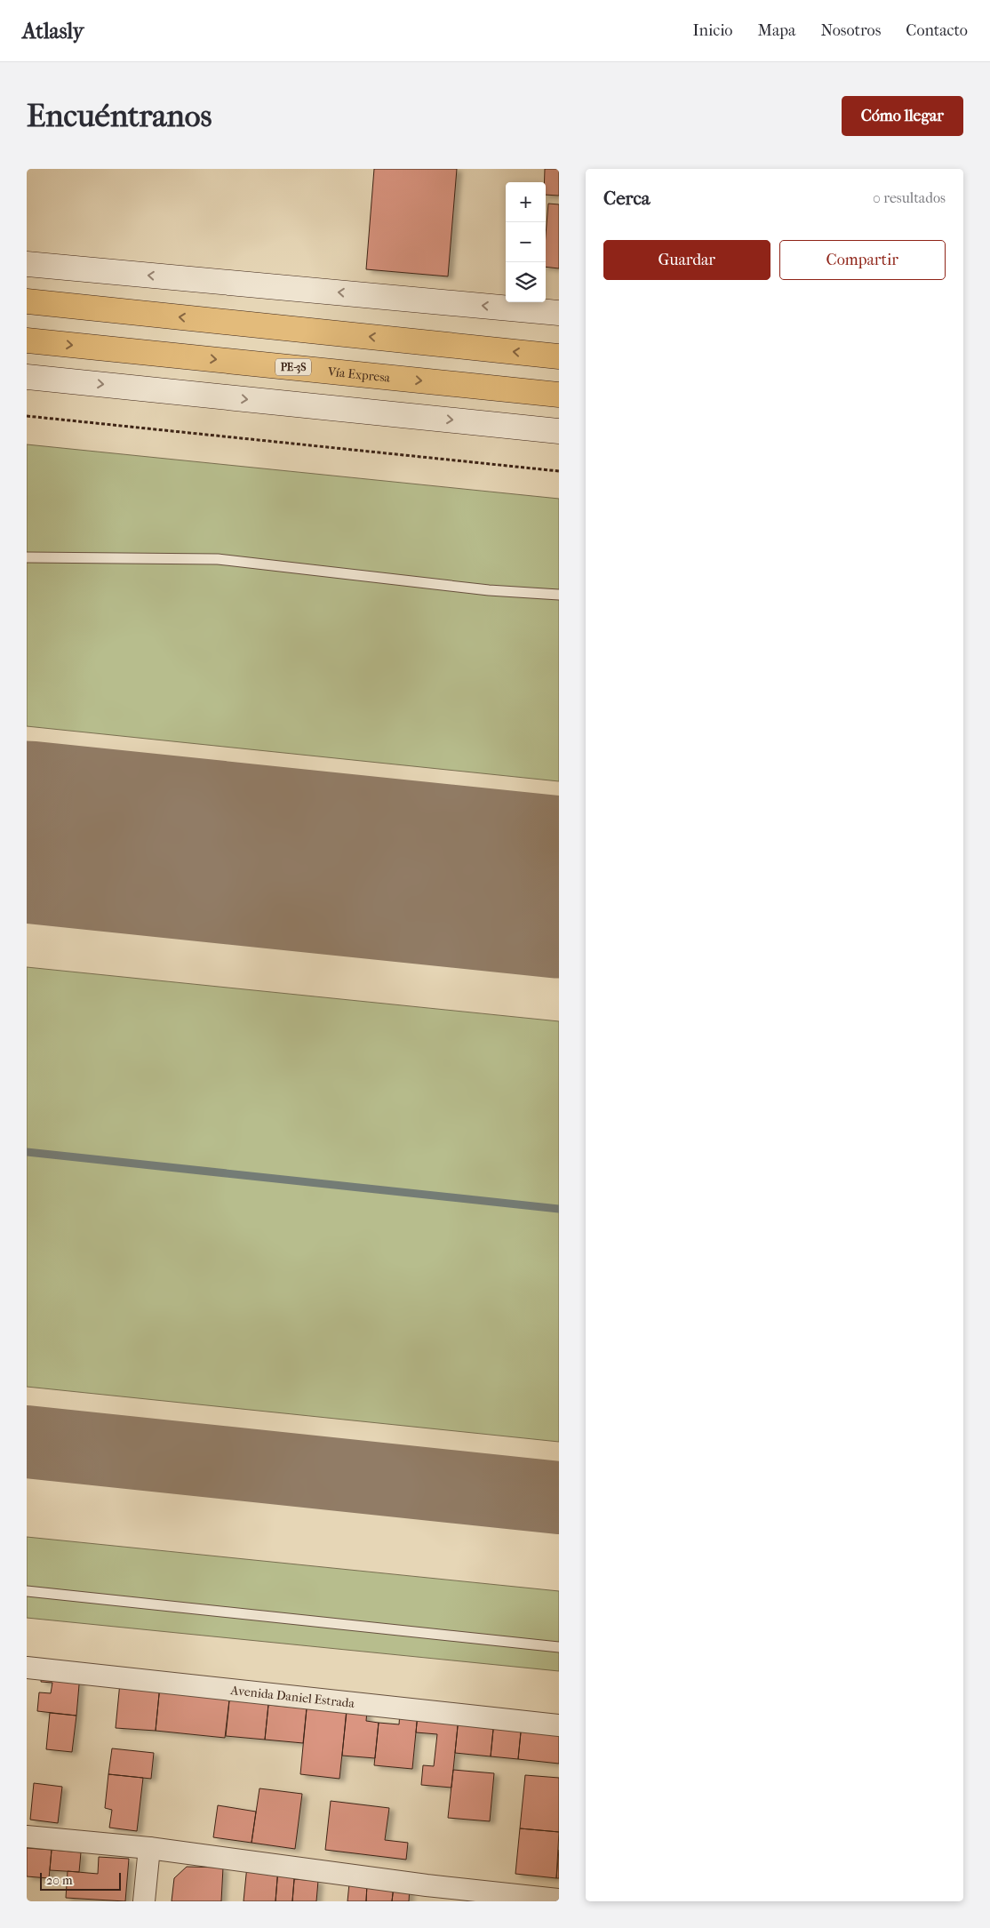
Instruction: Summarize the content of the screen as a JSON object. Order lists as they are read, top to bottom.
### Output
{
  "streets": {
    "main road": ["PE-3S", "Vía Expresa"],
    "street": ["Avenida Daniel Estrada"]
  },
  "scale_bar": "20 m",
  "page": {
    "header": "Atlasly",
    "nav": [
      "Inicio",
      "Mapa",
      "Nosotros",
      "Contacto"
    ],
    "buttons": [
      "Cómo llegar",
      ["Guardar", "Compartir"]
    ],
    "title": "Encuéntranos",
    "heading": ["Cerca", "0 resultados"],
    "map_buttons": ["+", "−"],
    "scale": "20 m"
  }
}
